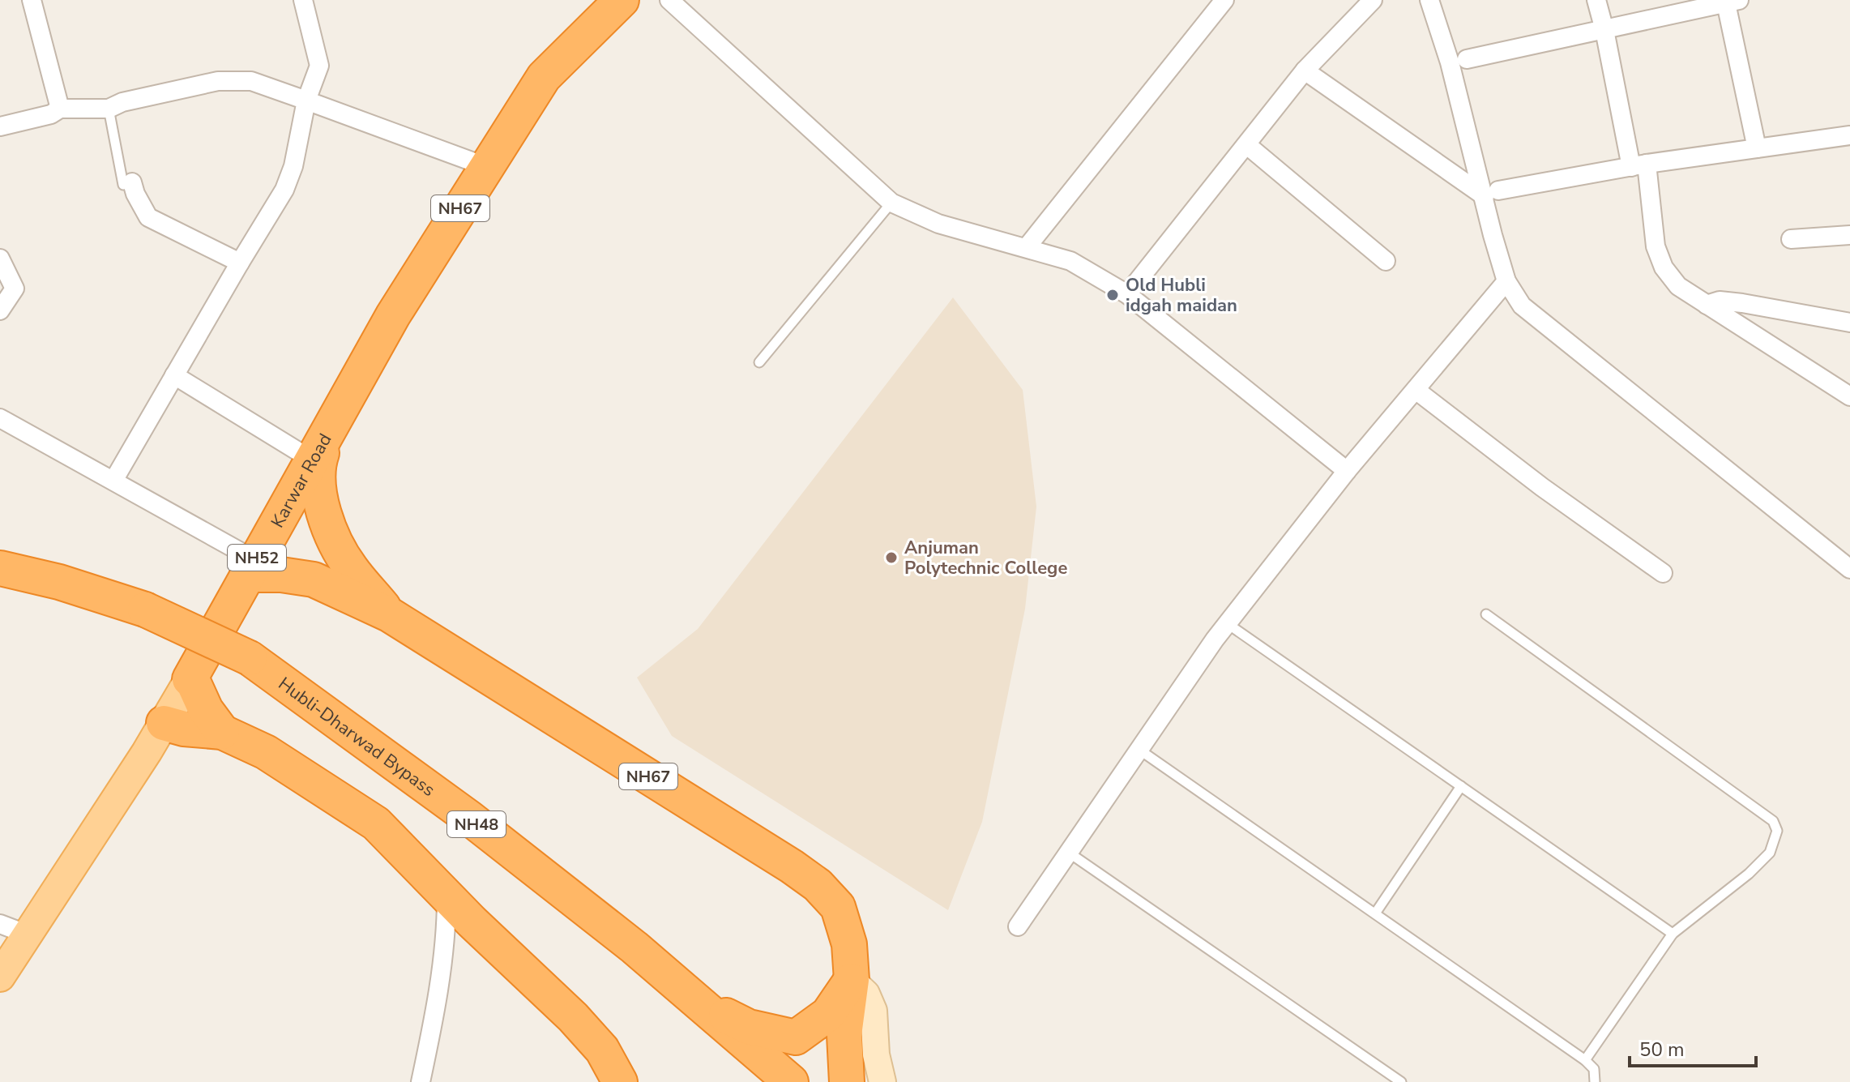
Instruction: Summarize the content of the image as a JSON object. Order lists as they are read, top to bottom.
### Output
{
  "streets": {
    "highway": [
      "NH67",
      "Karwar Road",
      "NH52",
      "Hubli-Dharwad Bypass",
      "NH48"
    ]
  },
  "crossings": [
    ["NH67", "Karwar Road"]
  ],
  "places": ["Old Hubli idgah maidan", "Anjuman Polytechnic College"],
  "scale_bar": "50 m"
}
